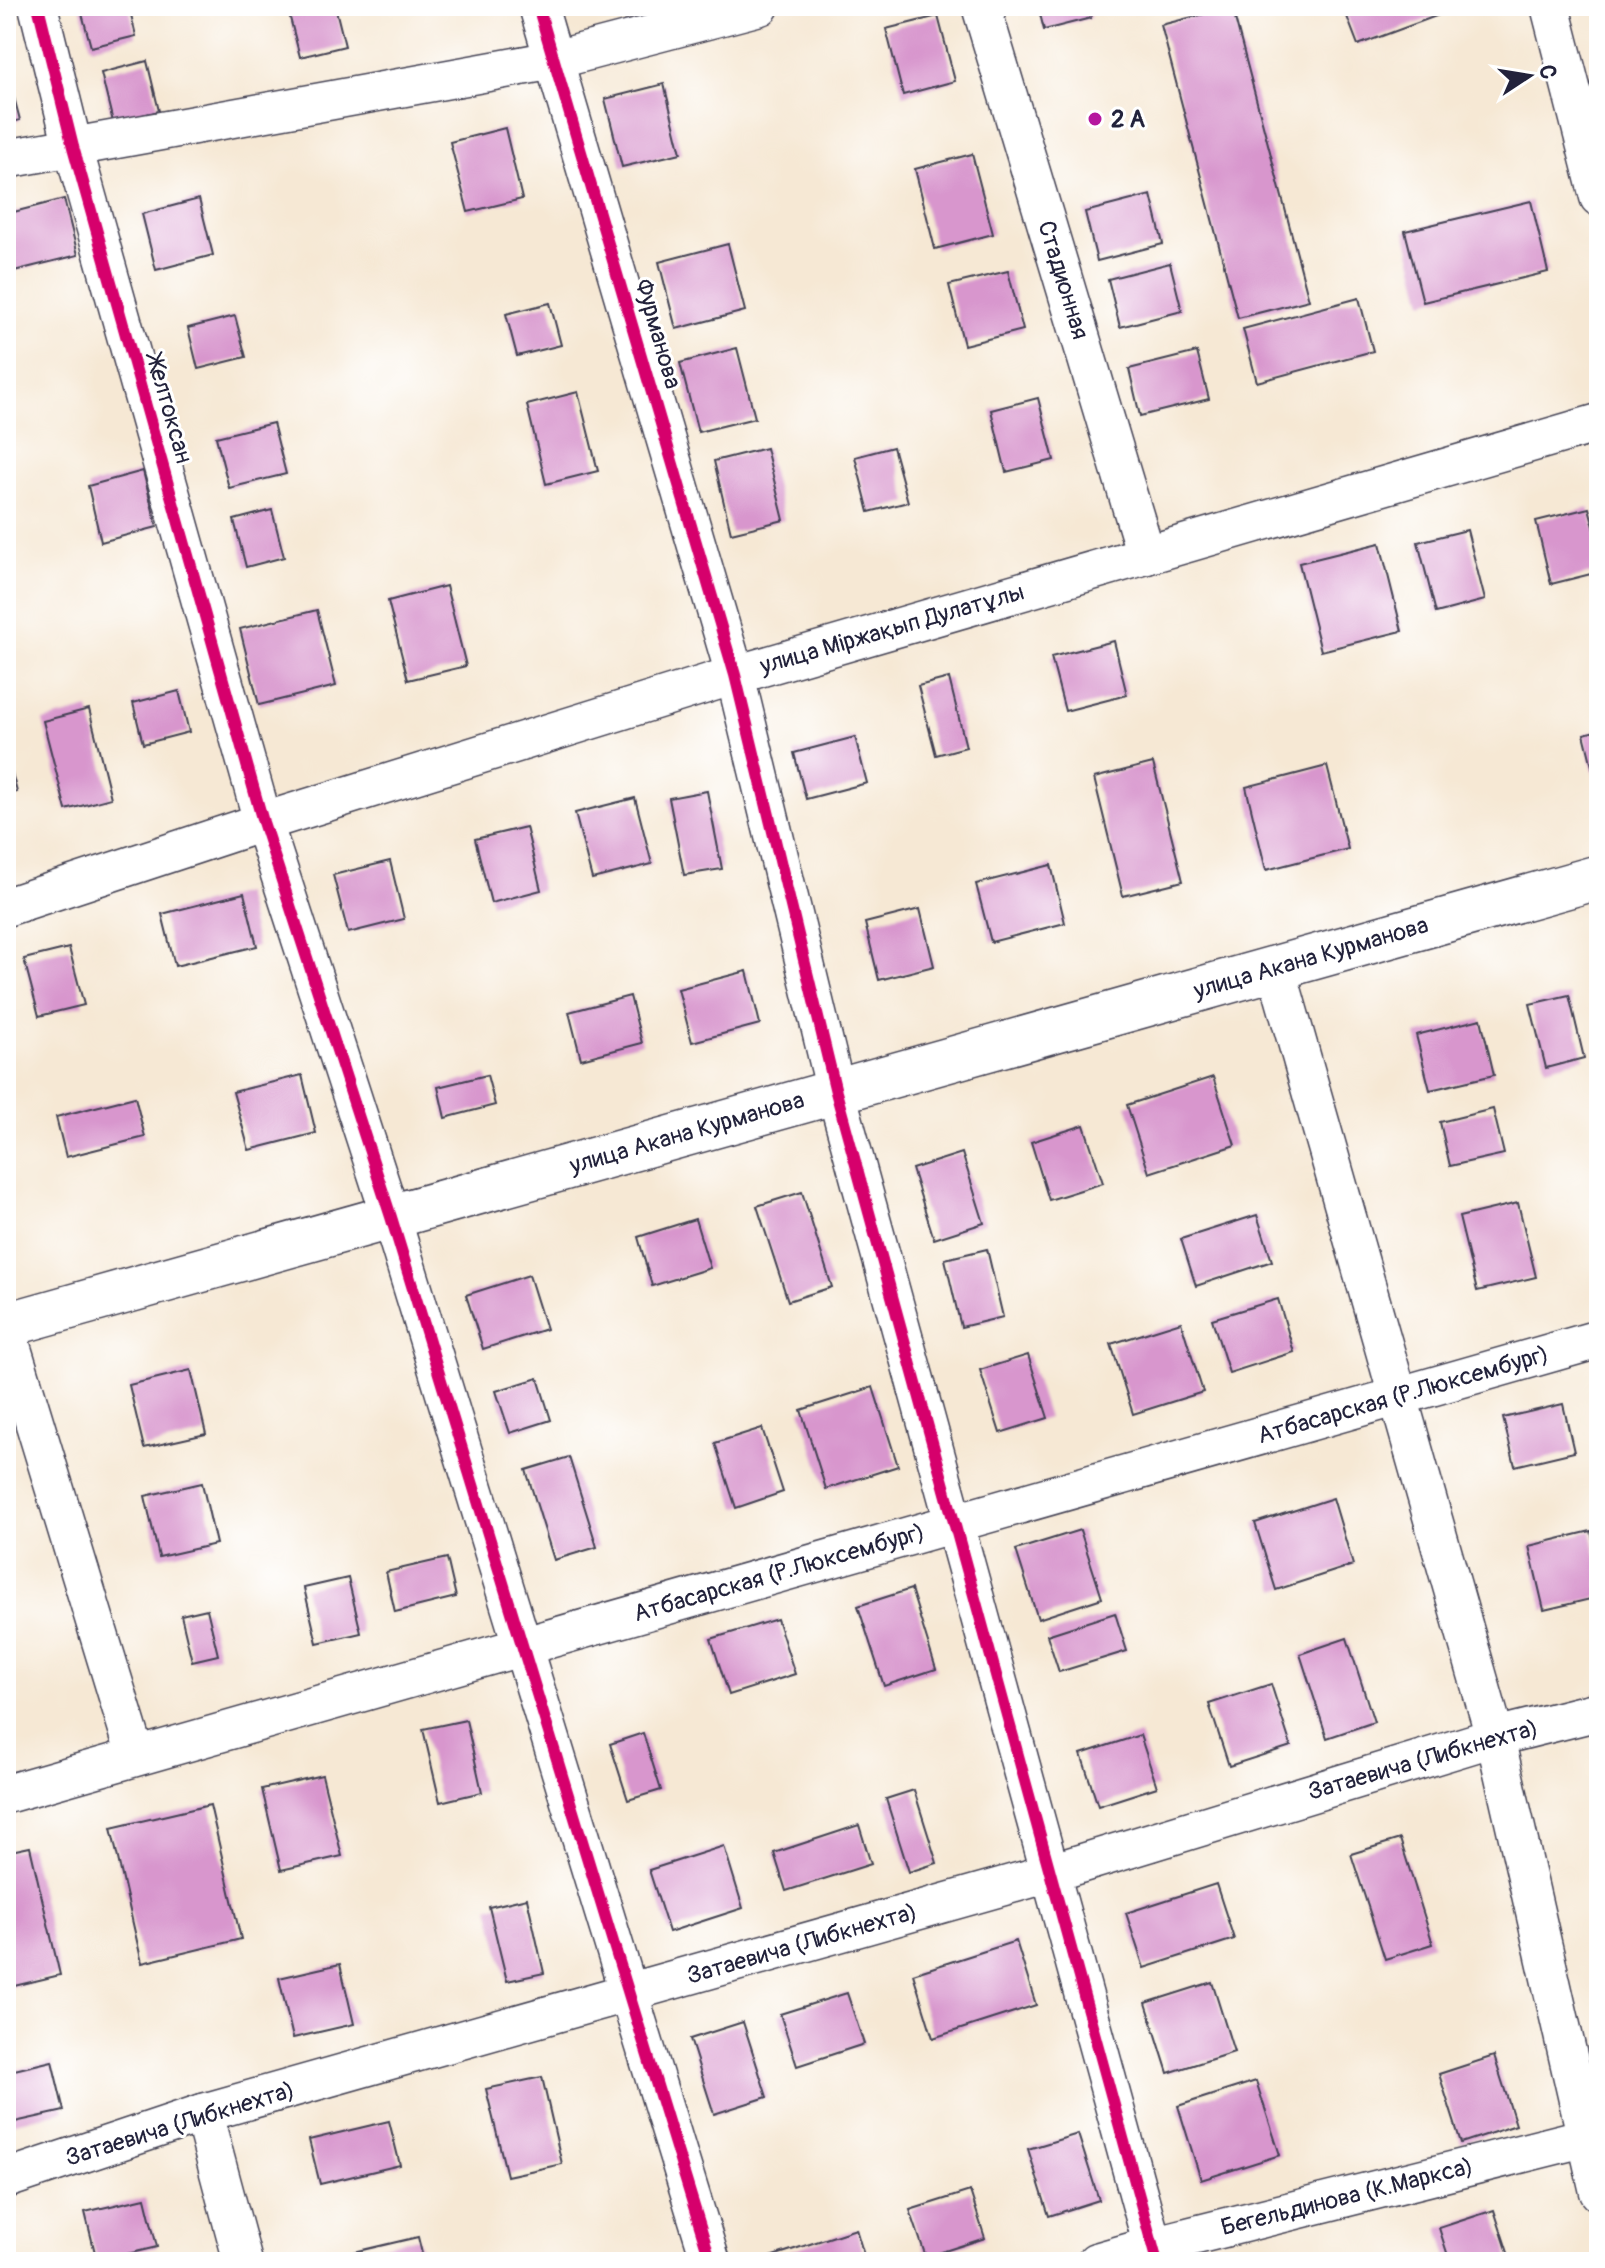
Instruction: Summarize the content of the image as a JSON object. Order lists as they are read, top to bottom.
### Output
{
  "streets": {
    "main road": ["улица Акана Курманова"],
    "street": [
      "Стадионная",
      "Фурманова",
      "Желтоксан",
      "улица Міржақып Дулатұлы",
      "Атбасарская (Р.Люксембург)",
      "Затаевича (Либкнехта)",
      "Бегельдинова (К.Маркса)"
    ]
  },
  "crossings": [
    ["Стадионная", "улица Міржақып Дулатұлы"],
    ["Фурманова", "улица Міржақып Дулатұлы"],
    ["Фурманова", "улица Акана Курманова"],
    ["Фурманова", "Атбасарская (Р.Люксембург)"],
    ["Фурманова", "Затаевича (Либкнехта)"],
    ["Фурманова", "Бегельдинова (К.Маркса)"],
    ["Желтоксан", "улица Міржақып Дулатұлы"],
    ["Желтоксан", "улица Акана Курманова"],
    ["Желтоксан", "Атбасарская (Р.Люксембург)"],
    ["Желтоксан", "Затаевича (Либкнехта)"]
  ],
  "places": ["2 А"],
  "north": "right"
}
